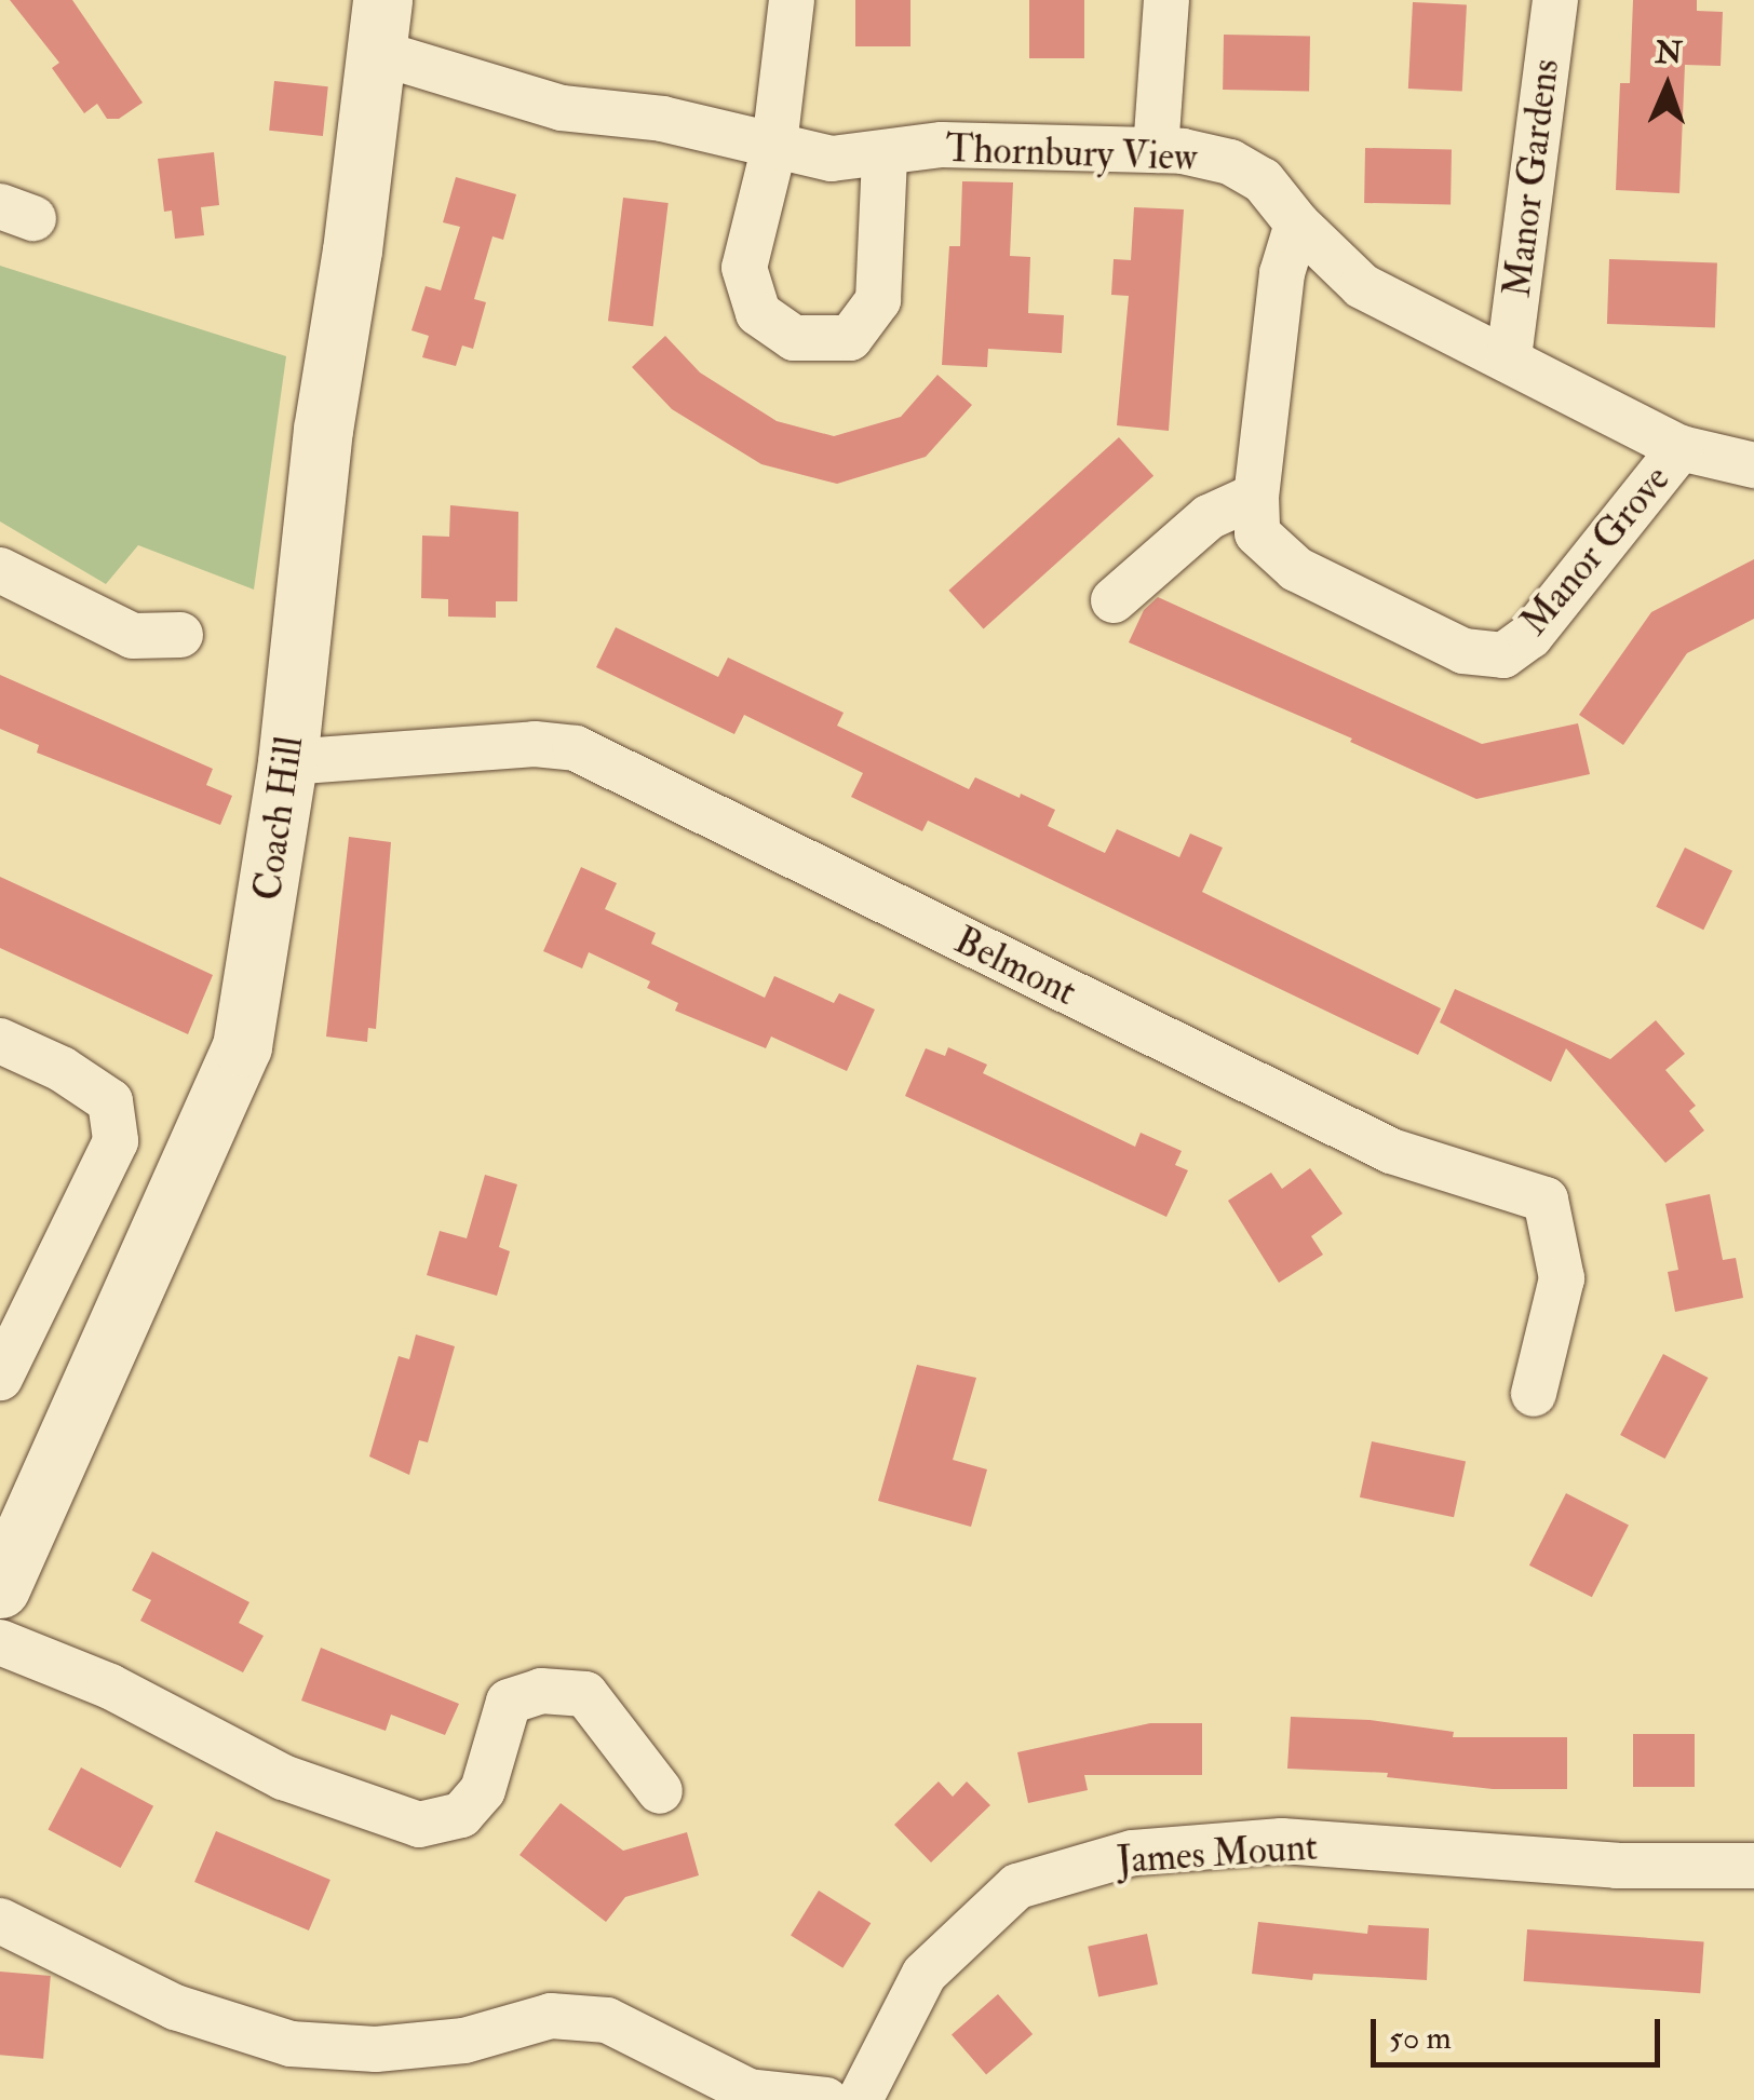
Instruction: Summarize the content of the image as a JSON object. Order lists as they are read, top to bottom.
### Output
{
  "streets": {
    "street": [
      "Thornbury View",
      "Manor Gardens",
      "Manor Grove",
      "Coach Hill",
      "Belmont",
      "James Mount"
    ]
  },
  "crossings": [
    ["Thornbury View", "Manor Gardens"],
    ["Thornbury View", "Manor Grove"],
    ["Thornbury View", "Coach Hill"],
    ["Coach Hill", "Belmont"]
  ],
  "scale_bar": "50 m",
  "north": "top"
}
